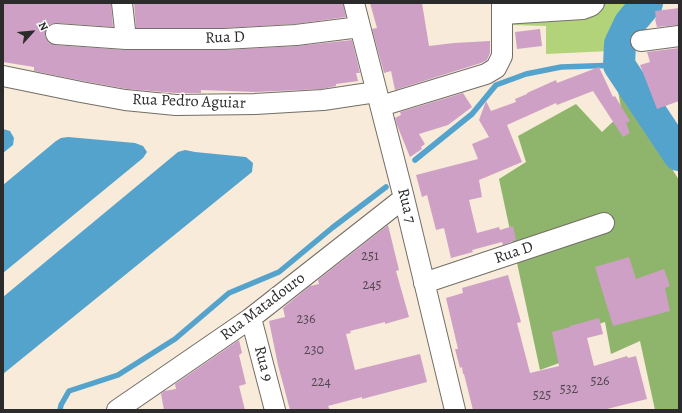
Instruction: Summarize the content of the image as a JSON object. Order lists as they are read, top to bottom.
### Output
{
  "streets": {
    "street": [
      "Rua D",
      "Rua Pedro Aguiar",
      "Rua 7",
      "Rua Matadouro",
      "Rua 9"
    ]
  },
  "crossings": [
    ["Rua D", "Rua 7"],
    ["Rua Pedro Aguiar", "Rua 7"],
    ["Rua 7", "Rua Matadouro"],
    ["Rua Matadouro", "Rua 9"]
  ],
  "house_numbers": [
    "251",
    "245",
    "236",
    "230",
    "526",
    "224",
    "532",
    "525"
  ],
  "north": "top right"
}
